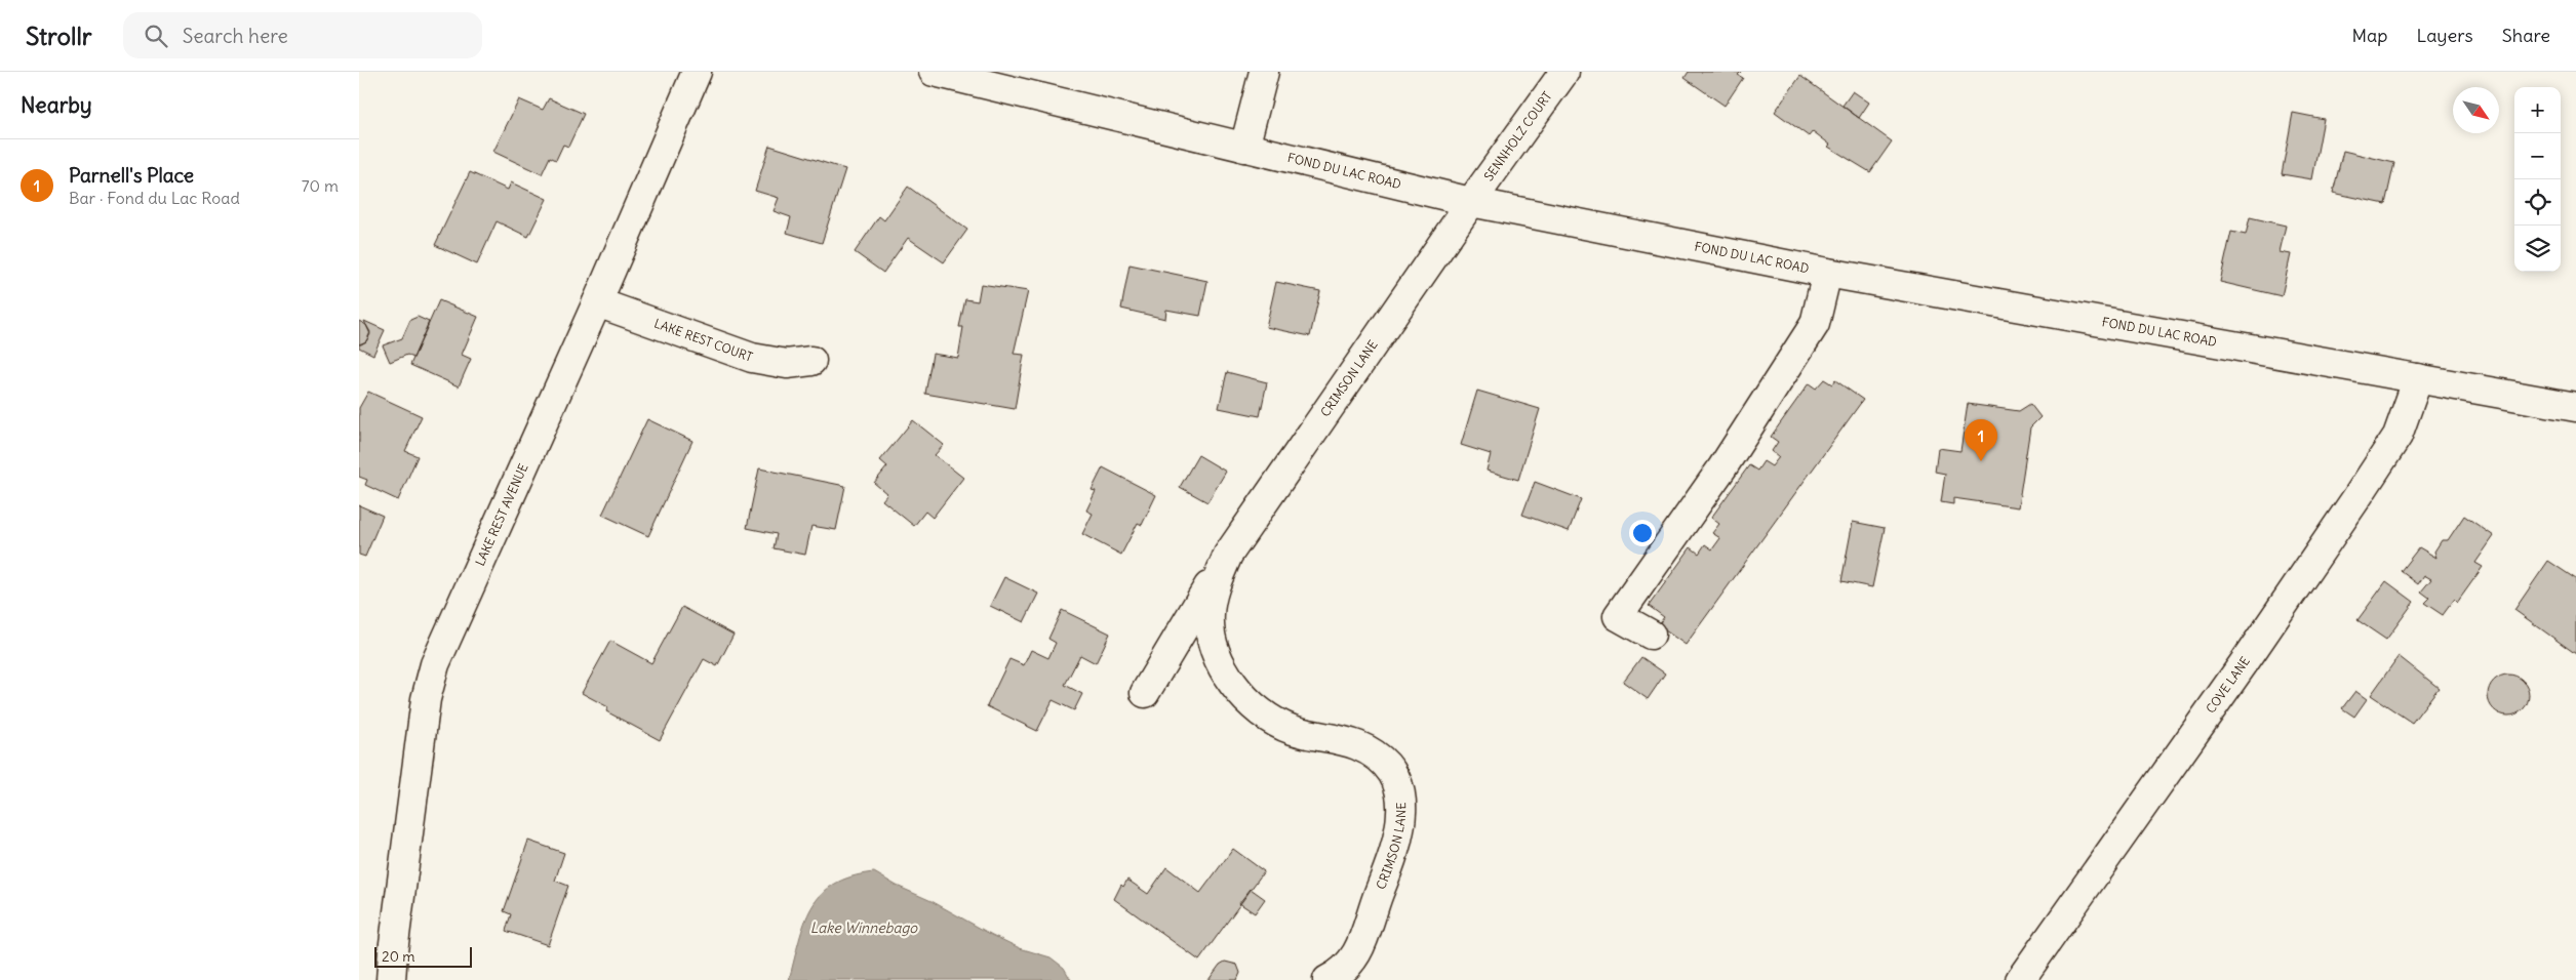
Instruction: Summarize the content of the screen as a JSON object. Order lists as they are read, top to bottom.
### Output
{
  "streets": {
    "street": [
      "SENNHOLZ COURT",
      "FOND DU LAC ROAD",
      "LAKE REST COURT",
      "CRIMSON LANE",
      "LAKE REST AVENUE",
      "COVE LANE"
    ]
  },
  "crossings": [
    ["SENNHOLZ COURT", "FOND DU LAC ROAD"],
    ["SENNHOLZ COURT", "CRIMSON LANE"],
    ["FOND DU LAC ROAD", "CRIMSON LANE"],
    ["FOND DU LAC ROAD", "COVE LANE"],
    ["LAKE REST COURT", "LAKE REST AVENUE"]
  ],
  "water": ["Lake Winnebago"],
  "scale_bar": "20 m",
  "north": "bottom right",
  "page": {
    "header": "Strollr",
    "search": "Search here",
    "nav": ["Map", "Layers", "Share"],
    "heading": "Nearby",
    "map_buttons": ["+", "−"],
    "list": [
      {
        "mark": "1",
        "name": "Parnell's Place",
        "note": "Bar · Fond du Lac Road",
        "value": "70 m"
      }
    ],
    "pins": "1",
    "scale": "20 m"
  }
}
